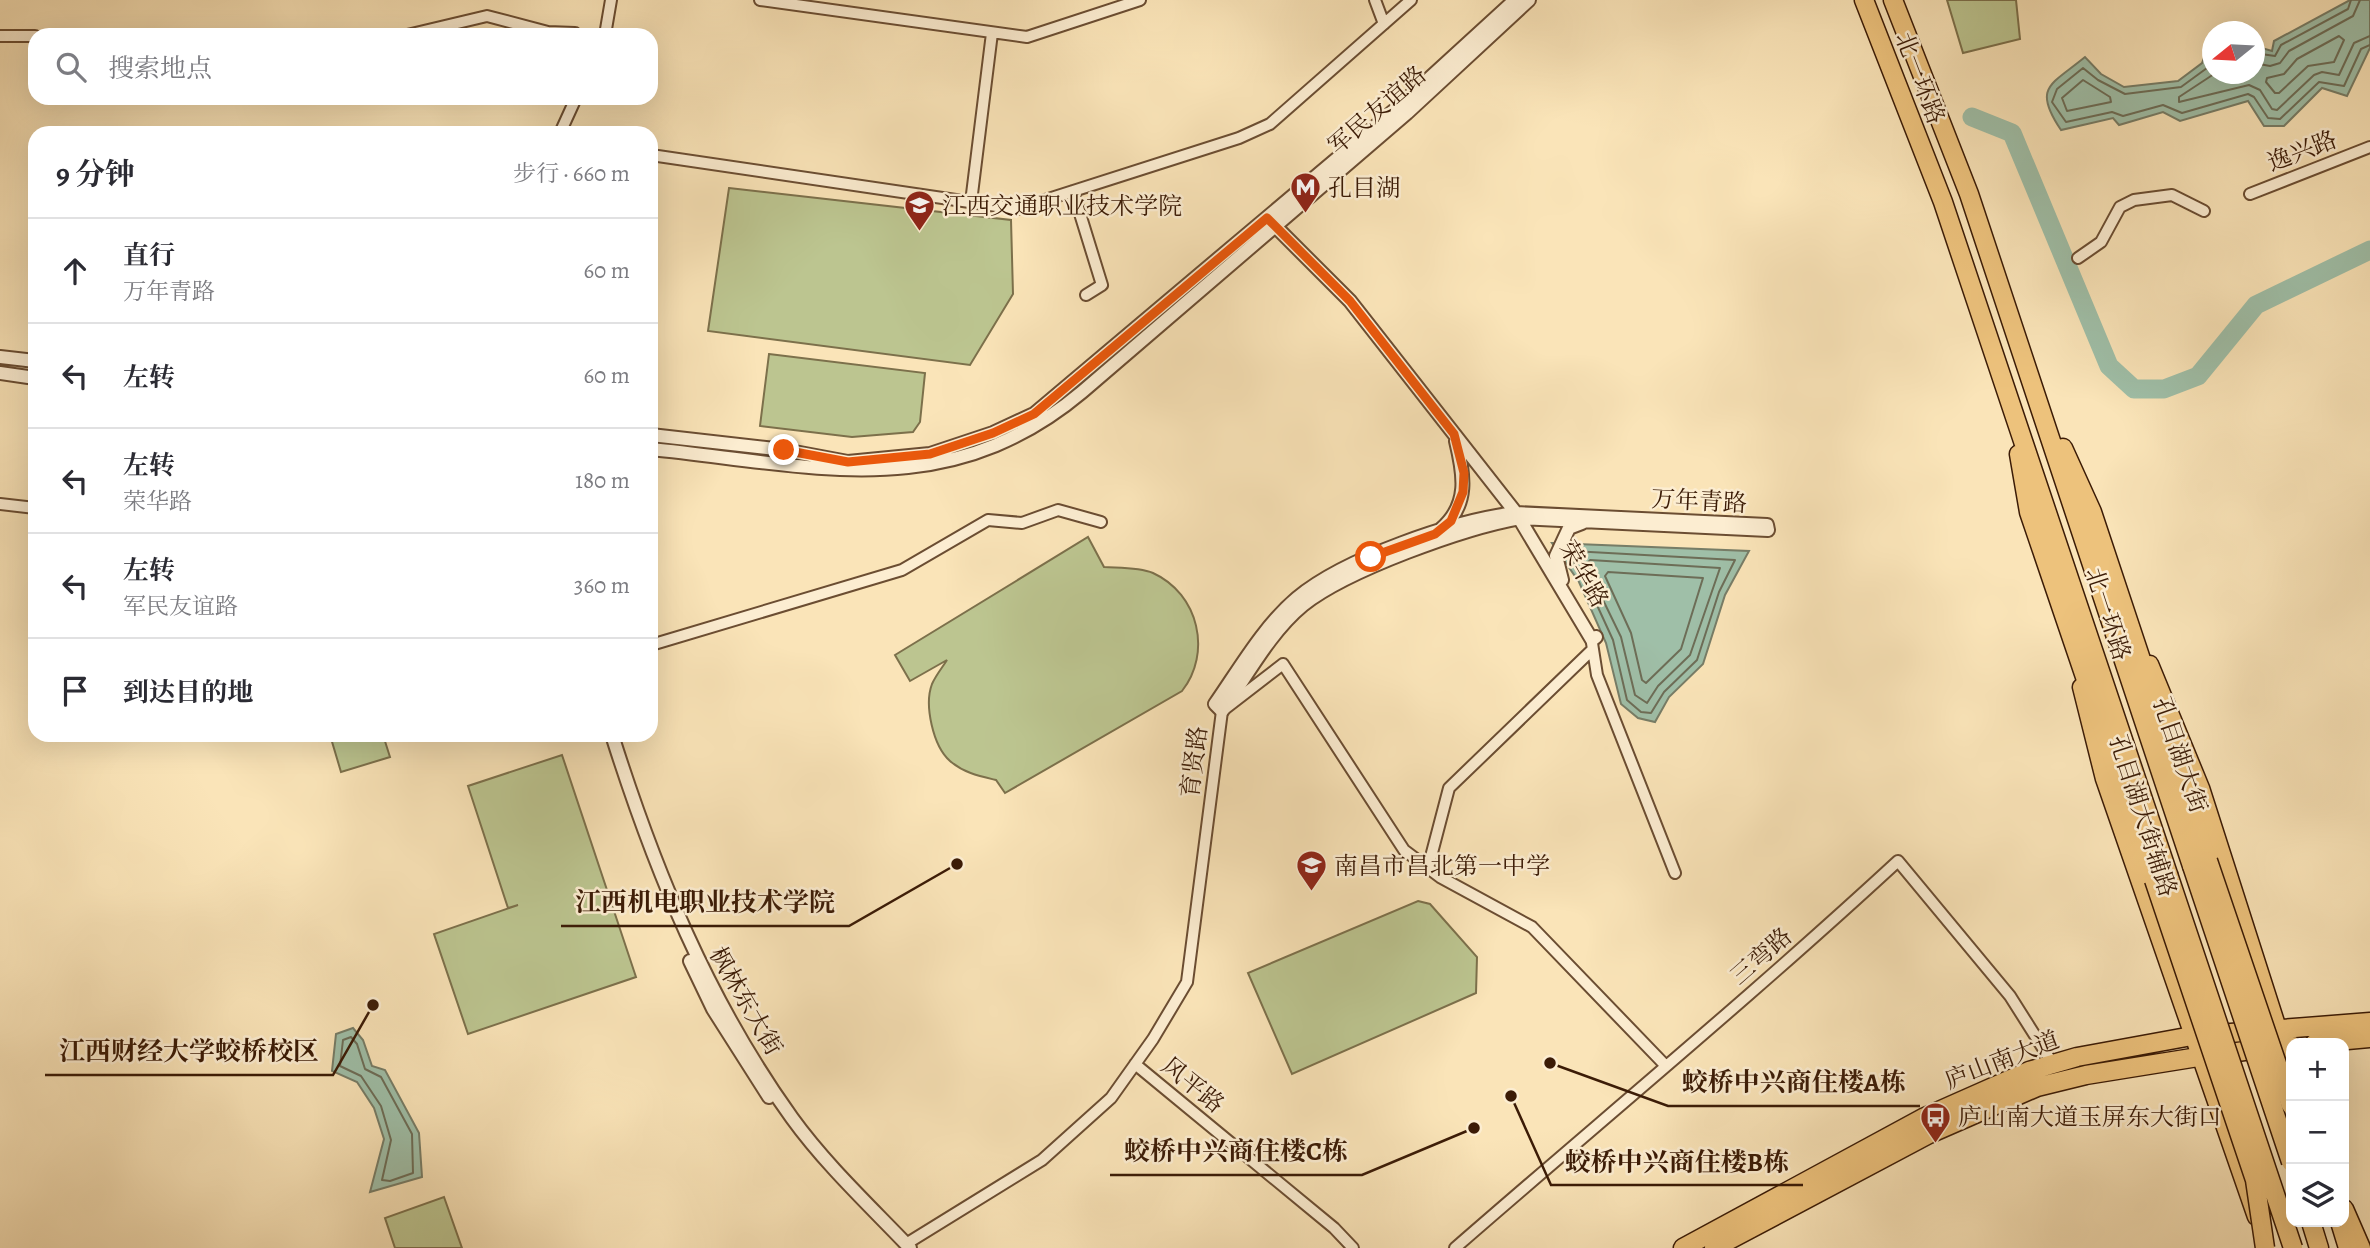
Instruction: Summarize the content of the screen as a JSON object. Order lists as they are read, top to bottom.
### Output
{
  "streets": {
    "highway": ["北一环路", "孔目湖大街", "庐山南大道"],
    "main road": ["孔目湖大街辅路"],
    "street": [
      "军民友谊路",
      "逸兴路",
      "万年青路",
      "荣华路",
      "育贤路",
      "三弯路",
      "枫林东大街",
      "风平路"
    ]
  },
  "crossings": [
    ["北一环路", "孔目湖大街"],
    ["军民友谊路", "荣华路"],
    ["万年青路", "荣华路"],
    ["万年青路", "育贤路"],
    ["育贤路", "三弯路"],
    ["育贤路", "枫林东大街"],
    ["育贤路", "风平路"],
    ["孔目湖大街辅路", "庐山南大道"],
    ["三弯路", "庐山南大道"]
  ],
  "places": {
    "metro station": ["孔目湖"],
    "school or university": ["江西交通职业技术学院", "南昌市昌北第一中学"],
    "other": [
      "江西机电职业技术学院",
      "江西财经大学蛟桥校区",
      "蛟桥中兴商住楼A栋",
      "蛟桥中兴商住楼B栋",
      "蛟桥中兴商住楼C栋"
    ],
    "bus stop": ["庐山南大道玉屏东大街口"]
  },
  "north": "left",
  "page": {
    "search": "搜索地点",
    "heading": ["9 分钟", "步行 · 660 m"],
    "list": [
      ["直行", "万年青路", "60 m"],
      ["左转", "60 m"],
      ["左转", "荣华路", "180 m"],
      ["左转", "军民友谊路", "360 m"],
      "到达目的地"
    ],
    "map_buttons": ["+", "−"]
  }
}
